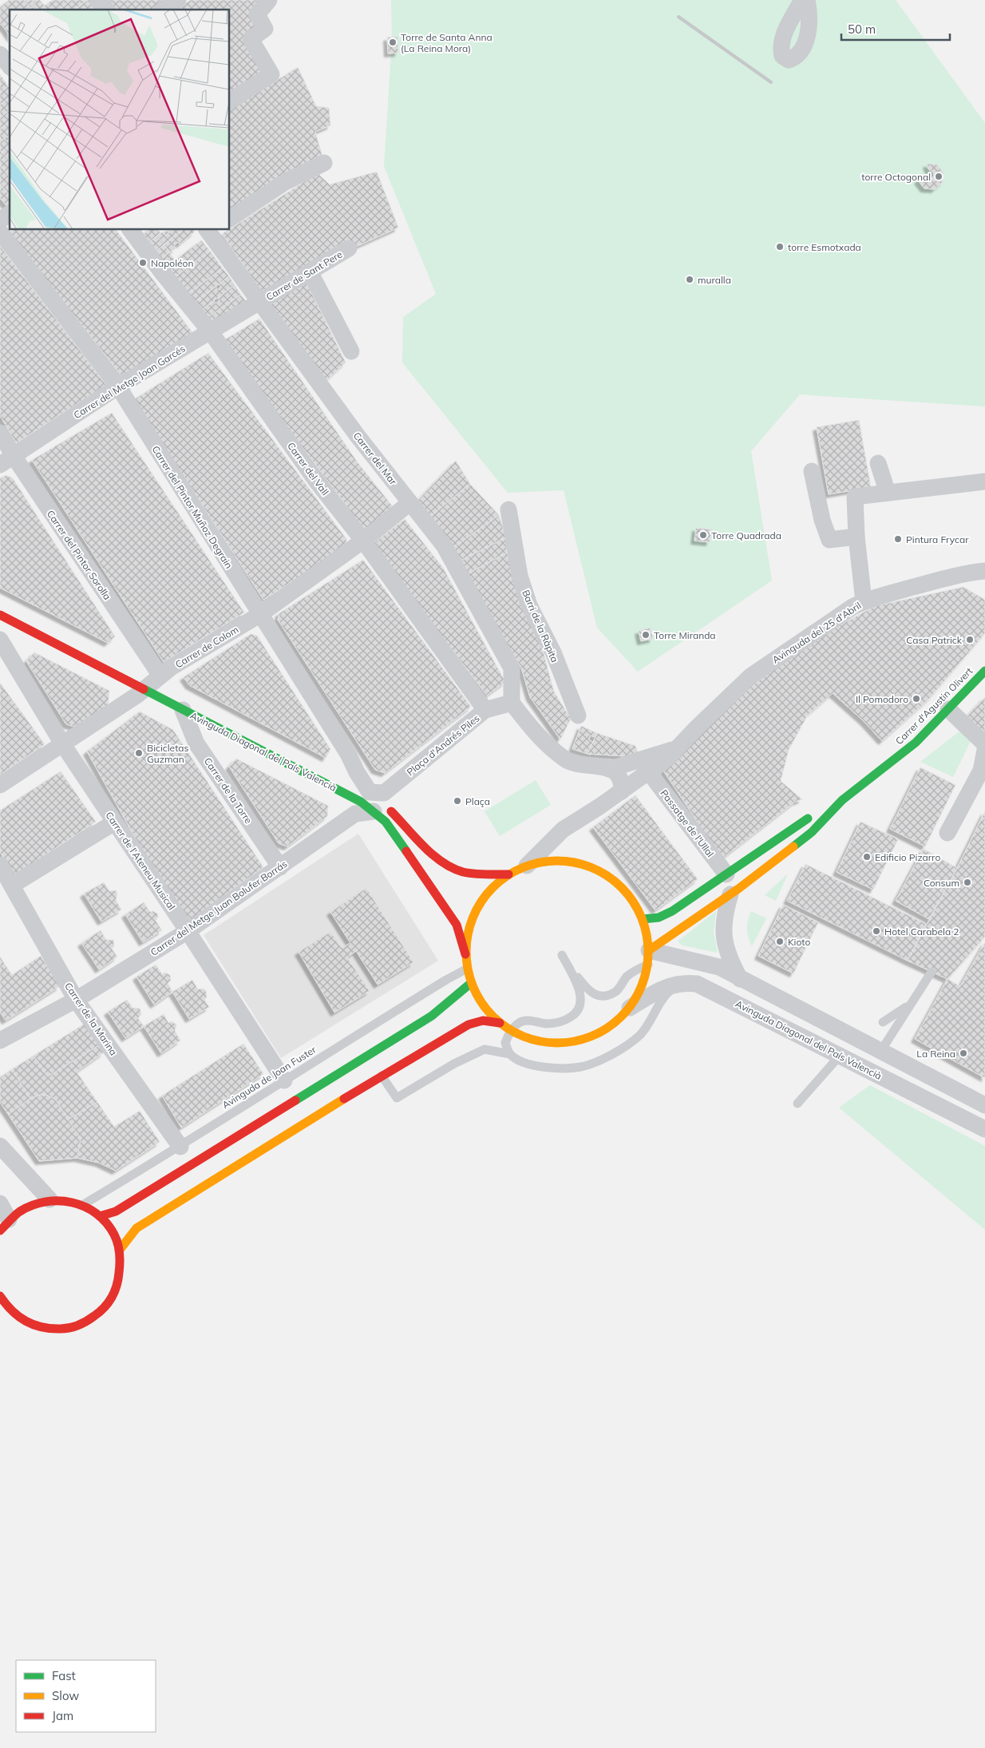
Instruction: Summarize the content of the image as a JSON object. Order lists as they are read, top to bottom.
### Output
{
  "streets": {
    "street": [
      "Carrer de Sant Pere",
      "Carrer del Metge Joan Garcés",
      "Carrer del Mar",
      "Carrer del Vall",
      "Carrer del Pintor Muñoz Degrain",
      "Carrer del Pintor Sorolla",
      "Barri de la Ràpita",
      "Avinguda del 25 d'Abril",
      "Carrer de Colom",
      "Carrer d'Agustin Olivert",
      "Plaça d'Andrés Piles",
      "Avinguda Diagonal del País Valencià",
      "Carrer de la Torre",
      "Passatge de l'Ullal",
      "Carrer de l'Ateneu Musical",
      "Carrer del Metge Juan Bolufer Borrás",
      "Carrer de la Marina"
    ],
    "lane": ["Avinguda de Joan Fuster"]
  },
  "crossings": [
    ["Carrer de Sant Pere", "Carrer del Metge Joan Garcés"],
    ["Carrer de Sant Pere", "Carrer del Mar"],
    ["Carrer del Metge Joan Garcés", "Carrer del Mar"],
    ["Carrer del Metge Joan Garcés", "Carrer del Vall"],
    ["Carrer del Metge Joan Garcés", "Carrer del Pintor Muñoz Degrain"],
    ["Carrer del Metge Joan Garcés", "Carrer del Pintor Sorolla"],
    ["Carrer del Mar", "Carrer de Colom"],
    ["Carrer del Mar", "Plaça d'Andrés Piles"],
    ["Carrer del Vall", "Carrer de Colom"],
    ["Carrer del Vall", "Plaça d'Andrés Piles"],
    ["Carrer del Pintor Muñoz Degrain", "Carrer de Colom"],
    ["Carrer del Pintor Muñoz Degrain", "Plaça d'Andrés Piles"],
    ["Carrer del Pintor Muñoz Degrain", "Avinguda Diagonal del País Valencià"],
    ["Carrer del Pintor Muñoz Degrain", "Carrer del Metge Juan Bolufer Borrás"],
    ["Carrer del Pintor Sorolla", "Carrer de Colom"],
    ["Carrer del Pintor Sorolla", "Avinguda Diagonal del País Valencià"],
    ["Avinguda del 25 d'Abril", "Passatge de l'Ullal"],
    ["Carrer de Colom", "Avinguda Diagonal del País Valencià"],
    ["Carrer de Colom", "Carrer de l'Ateneu Musical"],
    ["Plaça d'Andrés Piles", "Avinguda Diagonal del País Valencià"],
    ["Plaça d'Andrés Piles", "Carrer del Metge Juan Bolufer Borrás"],
    ["Avinguda Diagonal del País Valencià", "Carrer de la Torre"],
    ["Avinguda Diagonal del País Valencià", "Carrer del Metge Juan Bolufer Borrás"],
    ["Carrer de la Torre", "Carrer del Metge Juan Bolufer Borrás"],
    ["Carrer de l'Ateneu Musical", "Carrer del Metge Juan Bolufer Borrás"],
    ["Carrer de l'Ateneu Musical", "Avinguda de Joan Fuster"],
    ["Carrer del Metge Juan Bolufer Borrás", "Carrer de la Marina"],
    ["Carrer de la Marina", "Avinguda de Joan Fuster"]
  ],
  "places": [
    "Torre de Santa Anna (La Reina Mora)",
    "torre Octogonal",
    "torre Esmotxada",
    "Napoléon",
    "muralla",
    "Torre Quadrada",
    "Pintura Frycar",
    "Torre Miranda",
    "Casa Patrick",
    "Il Pomodoro",
    "Bicicletas Guzman",
    "Plaça",
    "Edificio Pizarro",
    "Consum",
    "Hotel Carabela 2",
    "Kioto",
    "La Reina"
  ],
  "legend": ["Fast", "Slow", "Jam"],
  "scale_bar": "50 m"
}
